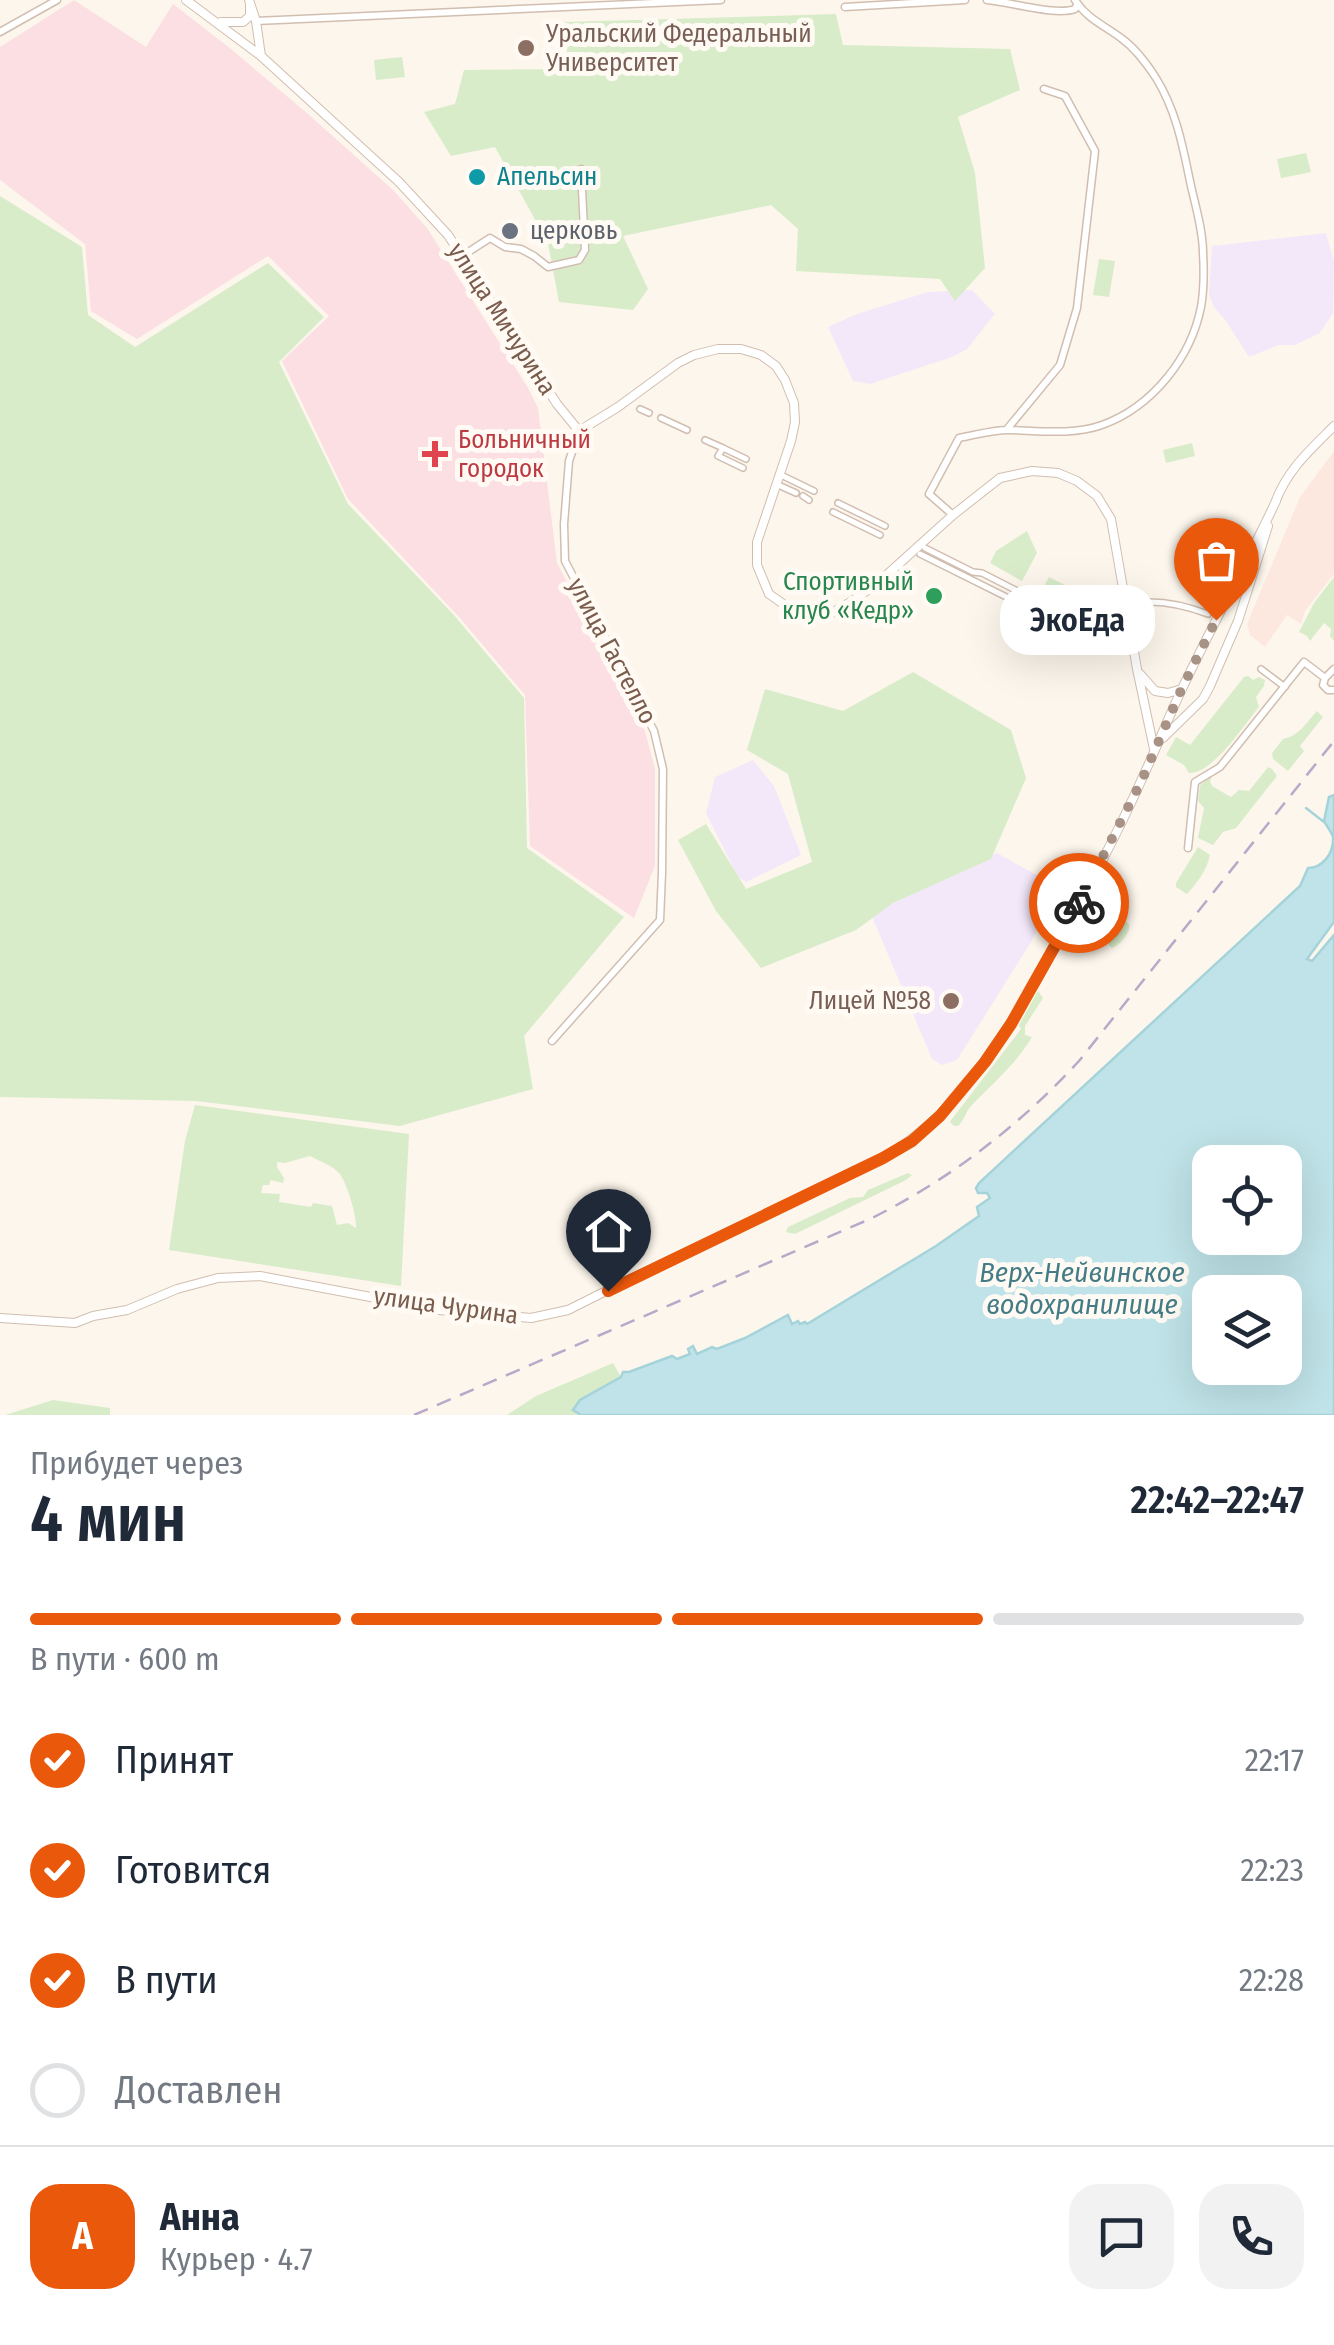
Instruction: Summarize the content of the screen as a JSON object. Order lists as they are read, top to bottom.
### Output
{
  "streets": {
    "street": ["улица Мичурина", "улица Гастелло", "улица Чурина"]
  },
  "crossings": [
    ["улица Мичурина", "улица Гастелло"]
  ],
  "water": ["Верх-Нейвинское водохранилище"],
  "places": {
    "other": [
      "Уральский Федеральный Университет",
      "Апельсин",
      "церковь",
      "Спортивный клуб «Кедр»",
      "ЭкоЕда",
      "Лицей №58"
    ],
    "health": ["Больничный городок"]
  },
  "page": {
    "bubble": "ЭкоЕда",
    "heading": ["4 мин", "Прибудет через", "22:42–22:47"],
    "panel": ["Анна", "Курьер · 4.7"],
    "bar": "В пути · 600 m",
    "list": [
      ["Принят", "22:17"],
      ["Готовится", "22:23"],
      ["В пути", "22:28"],
      "Доставлен"
    ],
    "round": "А"
  }
}
